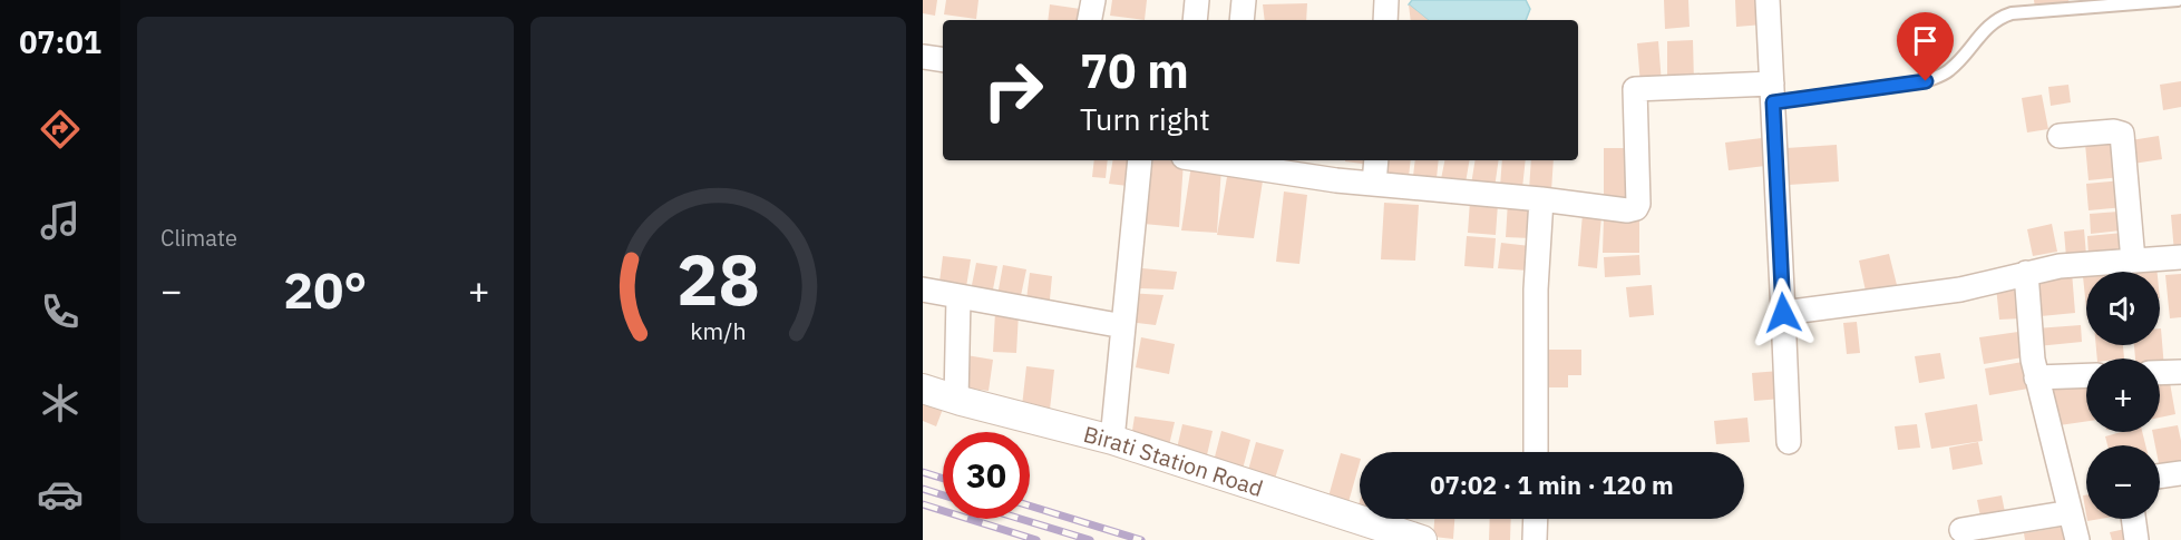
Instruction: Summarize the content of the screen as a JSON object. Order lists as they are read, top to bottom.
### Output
{
  "streets": {
    "street": ["Birati Station Road"]
  },
  "page": {
    "tabs": "07:01",
    "tile": "Climate",
    "turn": ["70 m", "Turn right"],
    "heat": ["−", "20°", "+"],
    "map_buttons": ["+", "−"],
    "limit": "30",
    "trip": "07:02 · 1 min · 120 m",
    "gauge": ["28", "km/h"]
  }
}
